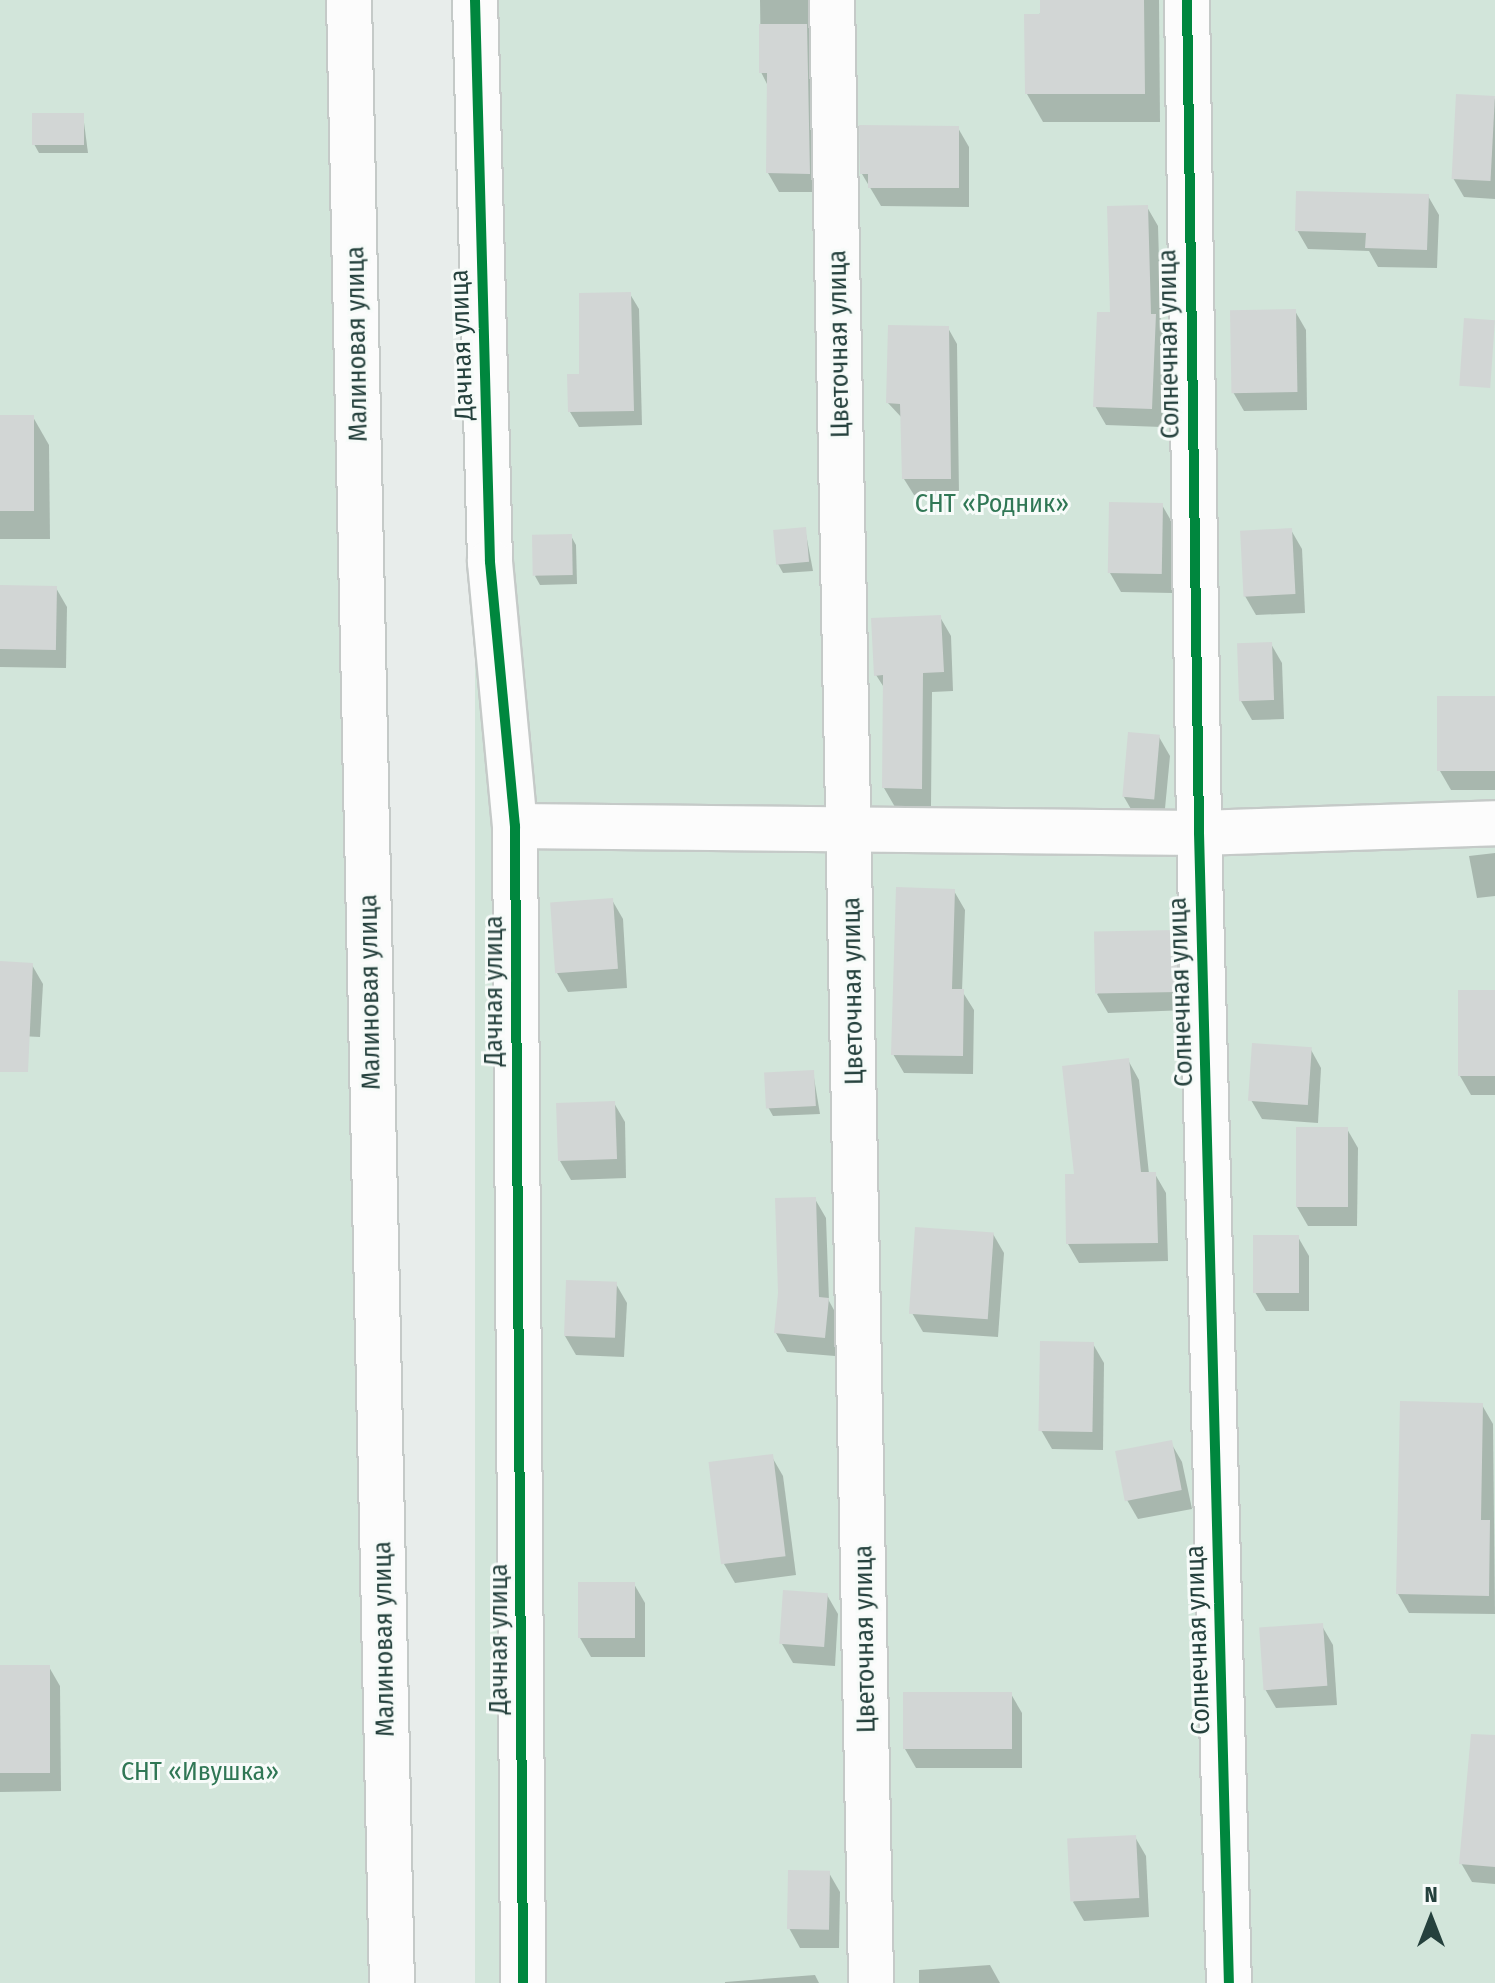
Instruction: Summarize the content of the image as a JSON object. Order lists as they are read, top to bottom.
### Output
{
  "streets": {
    "street": [
      "Малиновая улица",
      "Цветочная улица",
      "Солнечная улица",
      "Дачная улица"
    ]
  },
  "parks": ["СНТ «Родник»", "СНТ «Ивушка»"],
  "north": "top"
}
